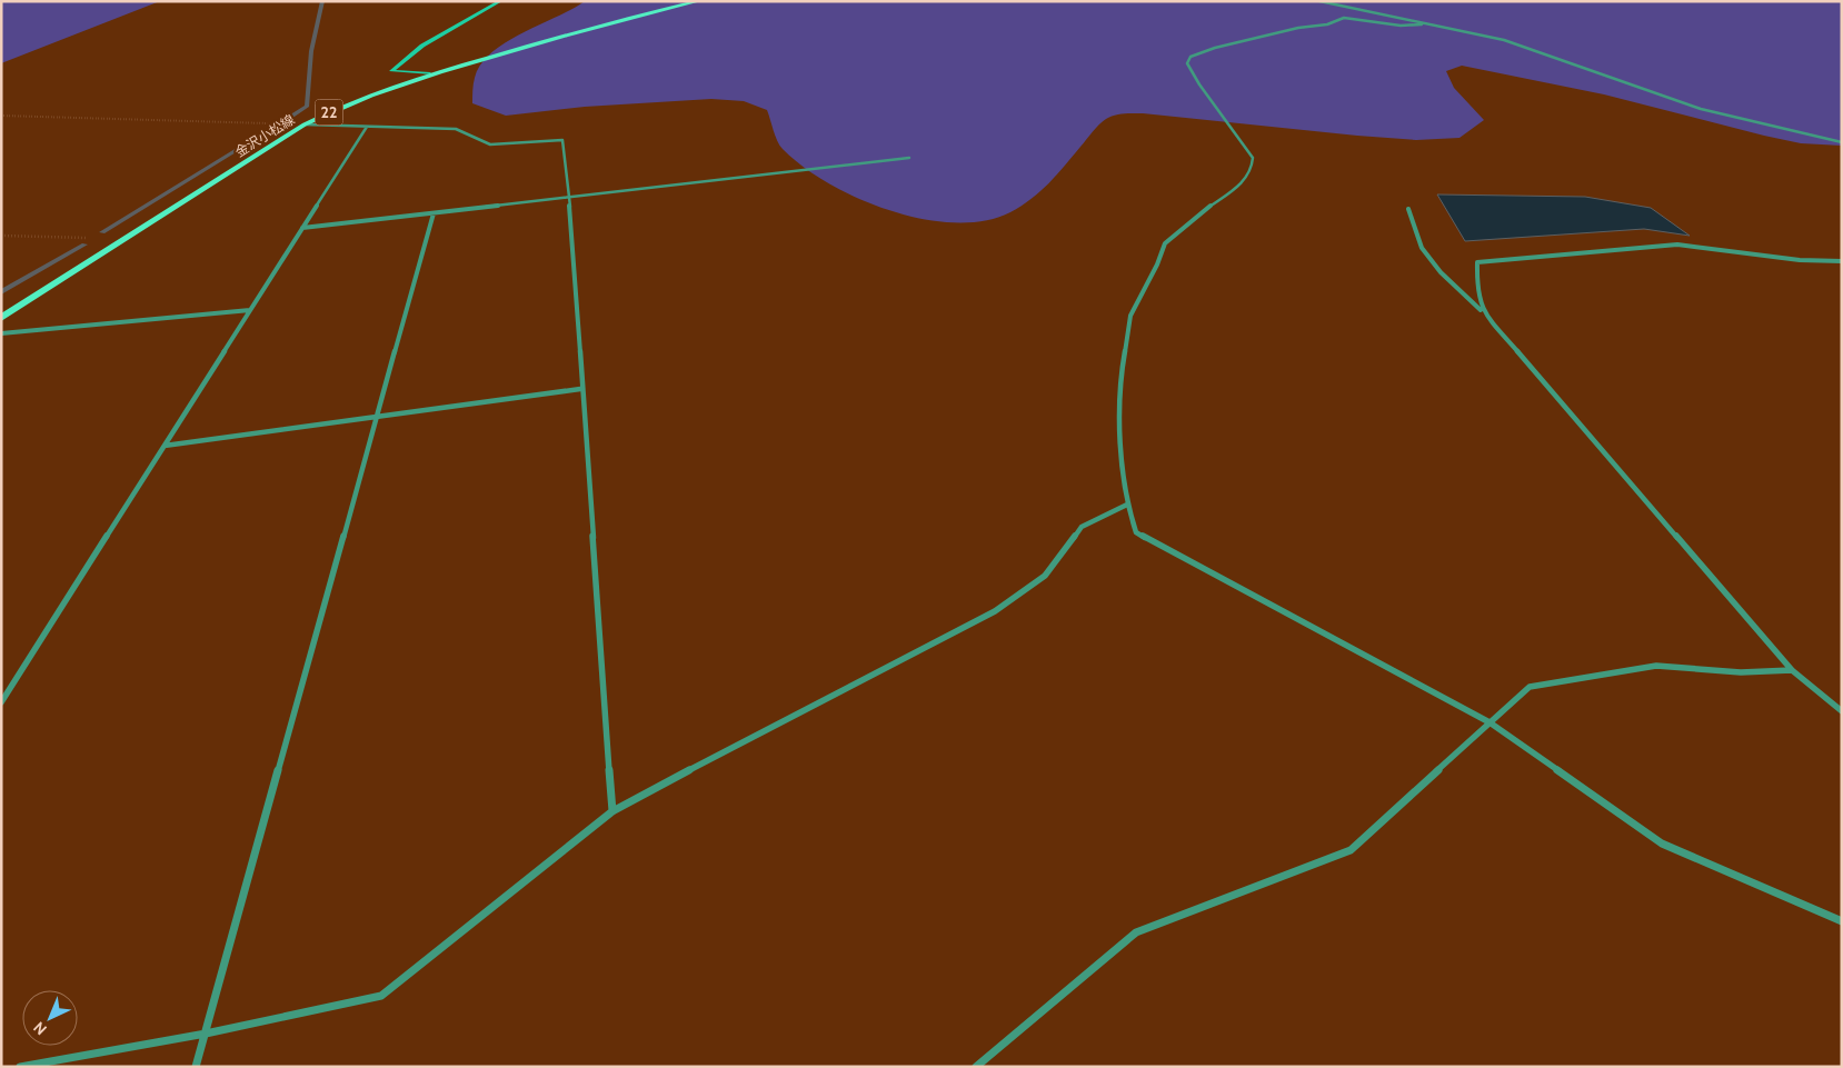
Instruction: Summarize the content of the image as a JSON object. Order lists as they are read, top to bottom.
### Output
{
  "streets": {
    "main road": ["22", "金沢小松線"]
  },
  "north": "bottom left"
}
